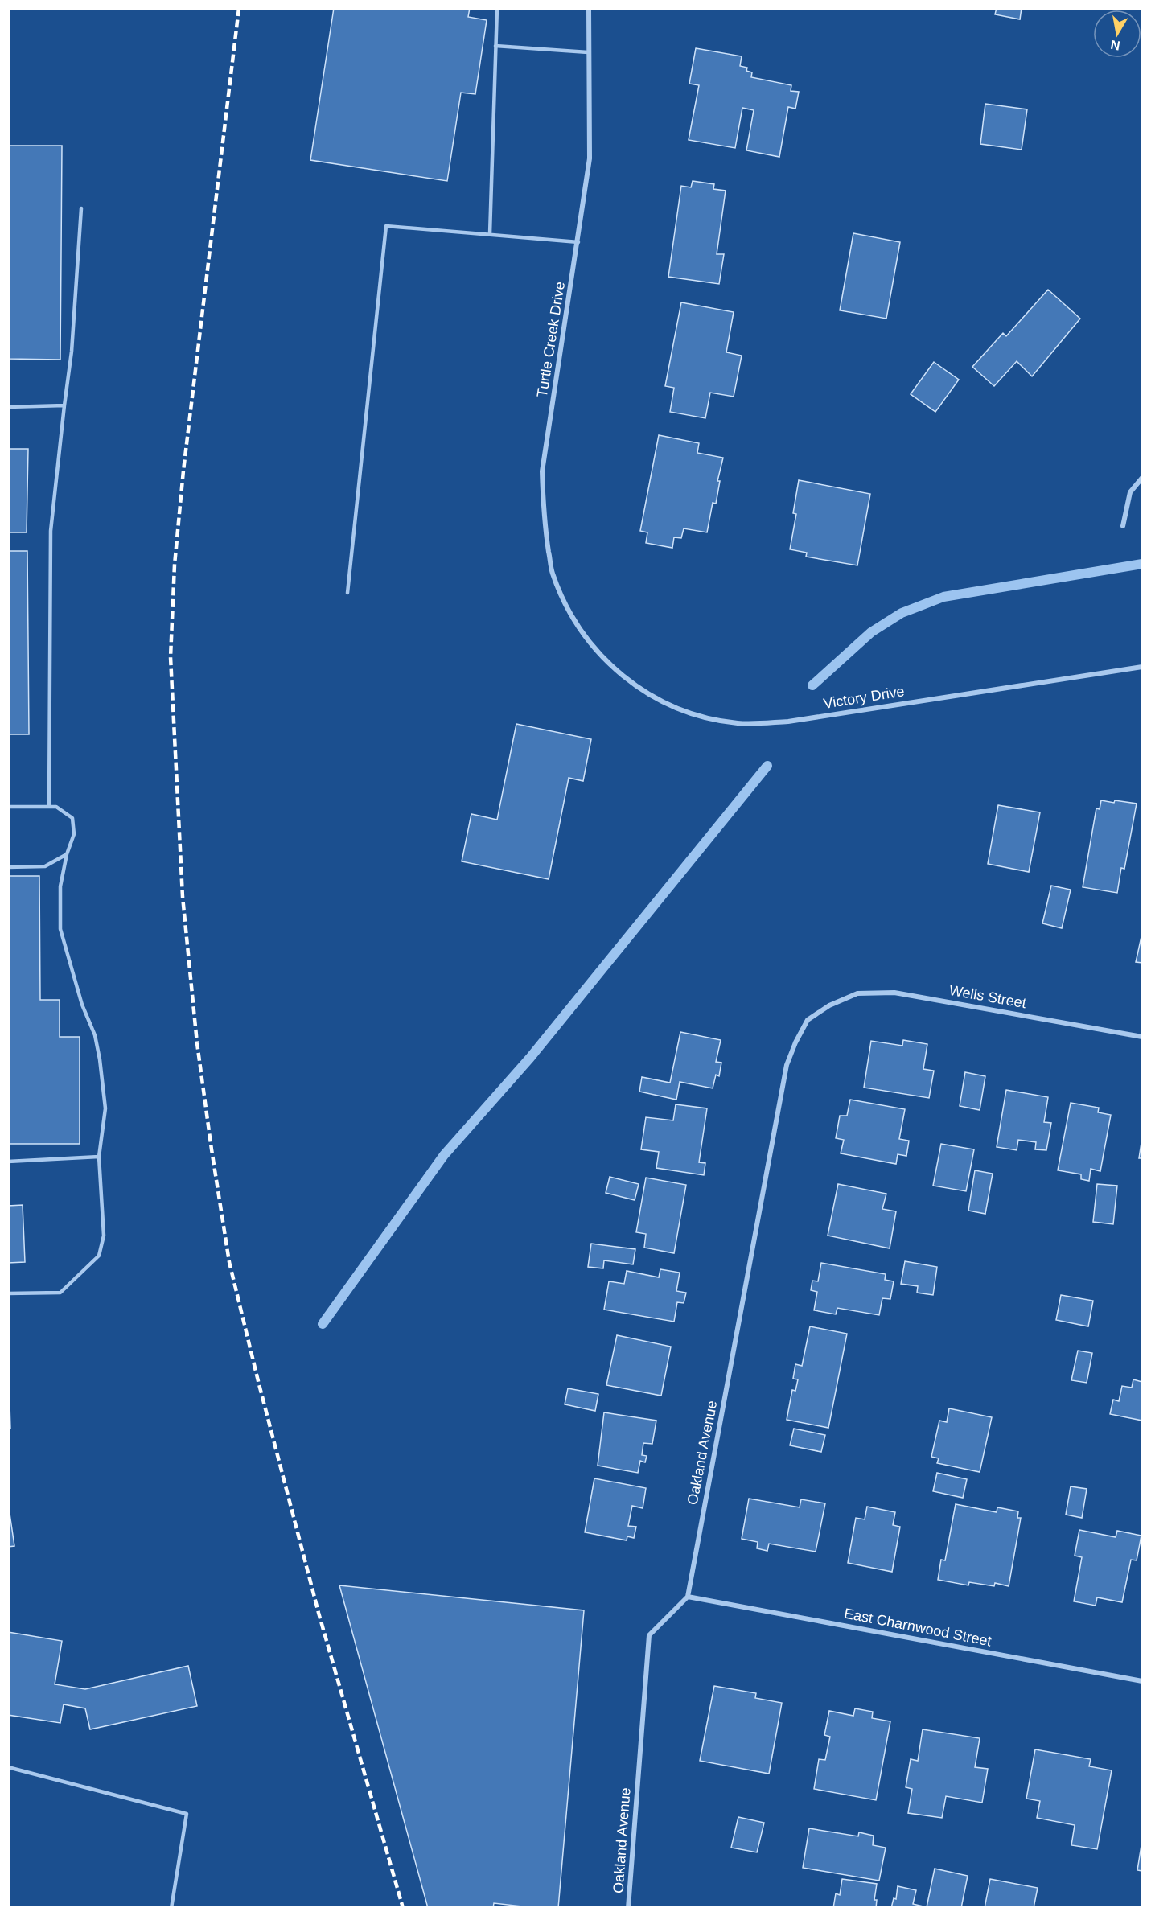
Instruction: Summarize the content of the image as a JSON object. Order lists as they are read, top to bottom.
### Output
{
  "streets": {
    "street": [
      "Turtle Creek Drive",
      "Victory Drive",
      "Wells Street",
      "Oakland Avenue",
      "East Charnwood Street"
    ]
  },
  "crossings": [
    ["Turtle Creek Drive", "Victory Drive"],
    ["Wells Street", "Oakland Avenue"],
    ["Oakland Avenue", "East Charnwood Street"]
  ],
  "north": "bottom"
}
